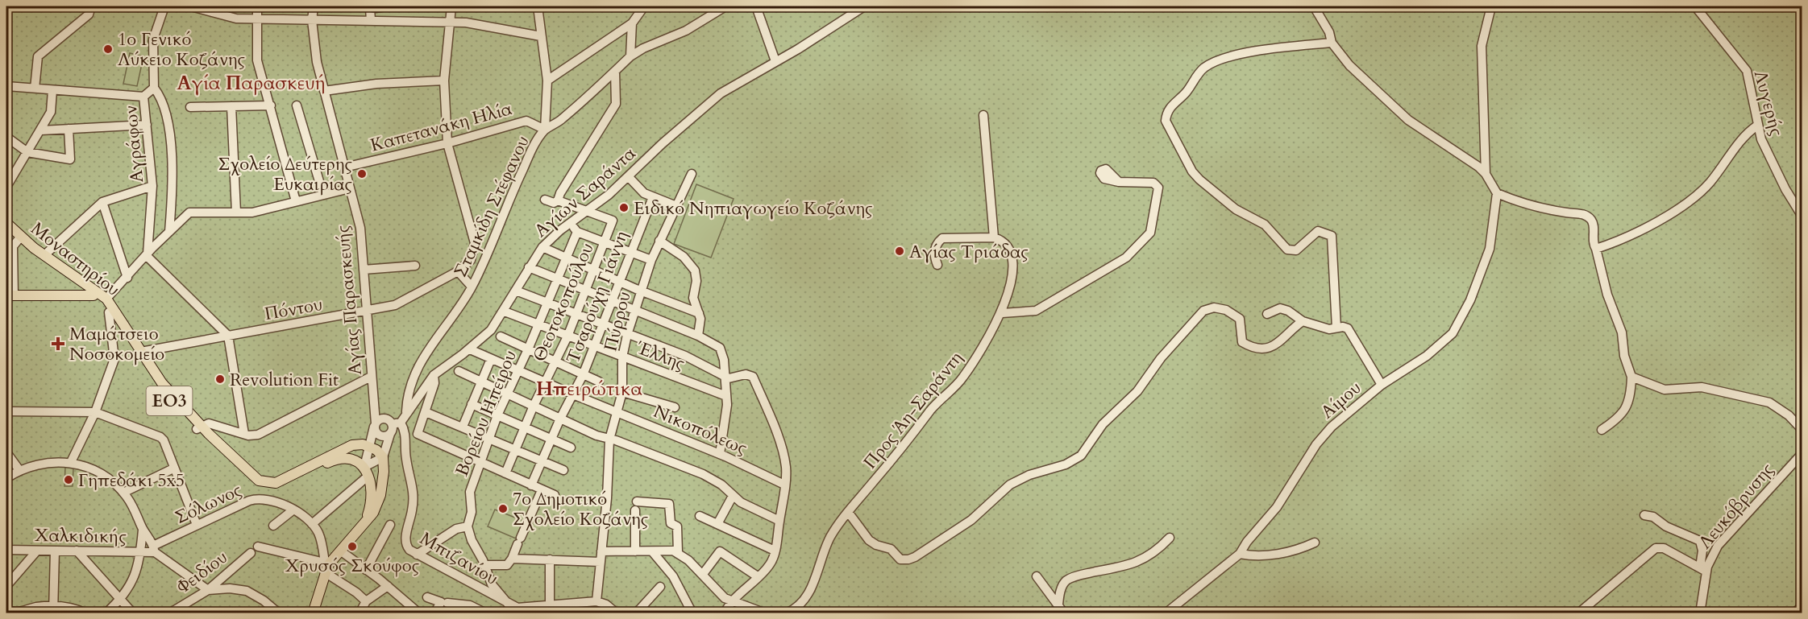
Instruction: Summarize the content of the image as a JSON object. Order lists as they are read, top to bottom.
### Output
{
  "streets": {
    "main road": ["Μοναστηρίου", "ΕΟ3"],
    "street": [
      "Λυγερής",
      "Καπετανάκη Ηλία",
      "Αγράφων",
      "Αγίων Σαράντα",
      "Σταμκίδη Στέφανου",
      "Τσαρούχη Γιάννη",
      "Αγίας Παρασκευής",
      "Θεοτοκοπούλου",
      "Πόντου",
      "Πύρρου",
      "Έλλης",
      "Αίμου",
      "Προς Άη-Σαράντη",
      "Βορείου Ηπείρου",
      "Νικοπόλεως",
      "Σόλωνος",
      "Λευκόβρυσης",
      "Χαλκιδικής",
      "Μπιζανίου",
      "Φειδίου"
    ]
  },
  "crossings": [
    ["Καπετανάκη Ηλία", "Σταμκίδη Στέφανου"],
    ["Καπετανάκη Ηλία", "Αγίας Παρασκευής"],
    ["Αγίων Σαράντα", "Σταμκίδη Στέφανου"],
    ["Αγίων Σαράντα", "Θεοτοκοπούλου"],
    ["Αγίων Σαράντα", "Έλλης"],
    ["Αγίων Σαράντα", "Νικοπόλεως"],
    ["Αγίων Σαράντα", "Μπιζανίου"],
    ["Μοναστηρίου", "Πόντου"],
    ["Τσαρούχη Γιάννη", "Έλλης"],
    ["Τσαρούχη Γιάννη", "Νικοπόλεως"],
    ["Αγίας Παρασκευής", "Πόντου"],
    ["Θεοτοκοπούλου", "Έλλης"],
    ["Θεοτοκοπούλου", "Νικοπόλεως"],
    ["Πύρρου", "Έλλης"],
    ["Πύρρου", "Νικοπόλεως"],
    ["Πύρρου", "Μπιζανίου"],
    ["Έλλης", "Βορείου Ηπείρου"],
    ["Βορείου Ηπείρου", "Νικοπόλεως"],
    ["Βορείου Ηπείρου", "Μπιζανίου"],
    ["Σόλωνος", "Χαλκιδικής"]
  ],
  "districts": ["Αγία Παρασκευή", "Ηπειρώτικα"],
  "places": {
    "other": [
      "1ο Γενικό Λύκειο Κοζάνης",
      "Σχολείο Δεύτερης Ευκαιρίας",
      "Ειδικό Νηπιαγωγείο Κοζάνης",
      "Αγίας Τριάδας",
      "Revolution Fit",
      "Γηπεδάκι 5x5",
      "7ο Δημοτικό Σχολείο Κοζάνης",
      "Χρυσός Σκούφος"
    ],
    "health": ["Μαμάτσειο Νοσοκομείο"]
  }
}
